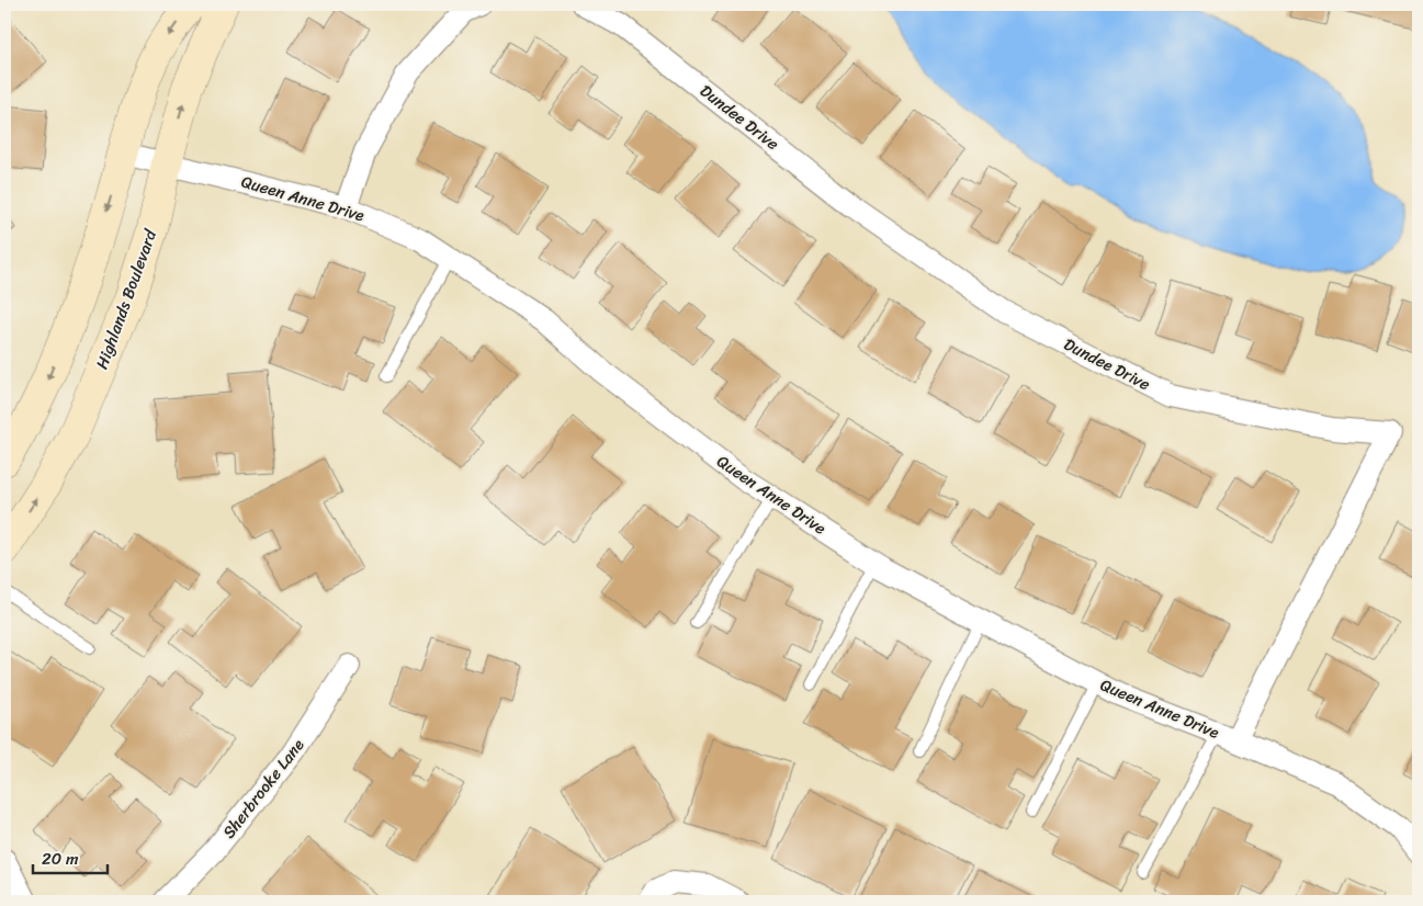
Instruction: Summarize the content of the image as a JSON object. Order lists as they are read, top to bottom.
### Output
{
  "streets": {
    "street": [
      "Dundee Drive",
      "Queen Anne Drive",
      "Highlands Boulevard",
      "Sherbrooke Lane"
    ]
  },
  "crossings": [
    ["Dundee Drive", "Queen Anne Drive"],
    ["Queen Anne Drive", "Highlands Boulevard"]
  ],
  "scale_bar": "20 m"
}
